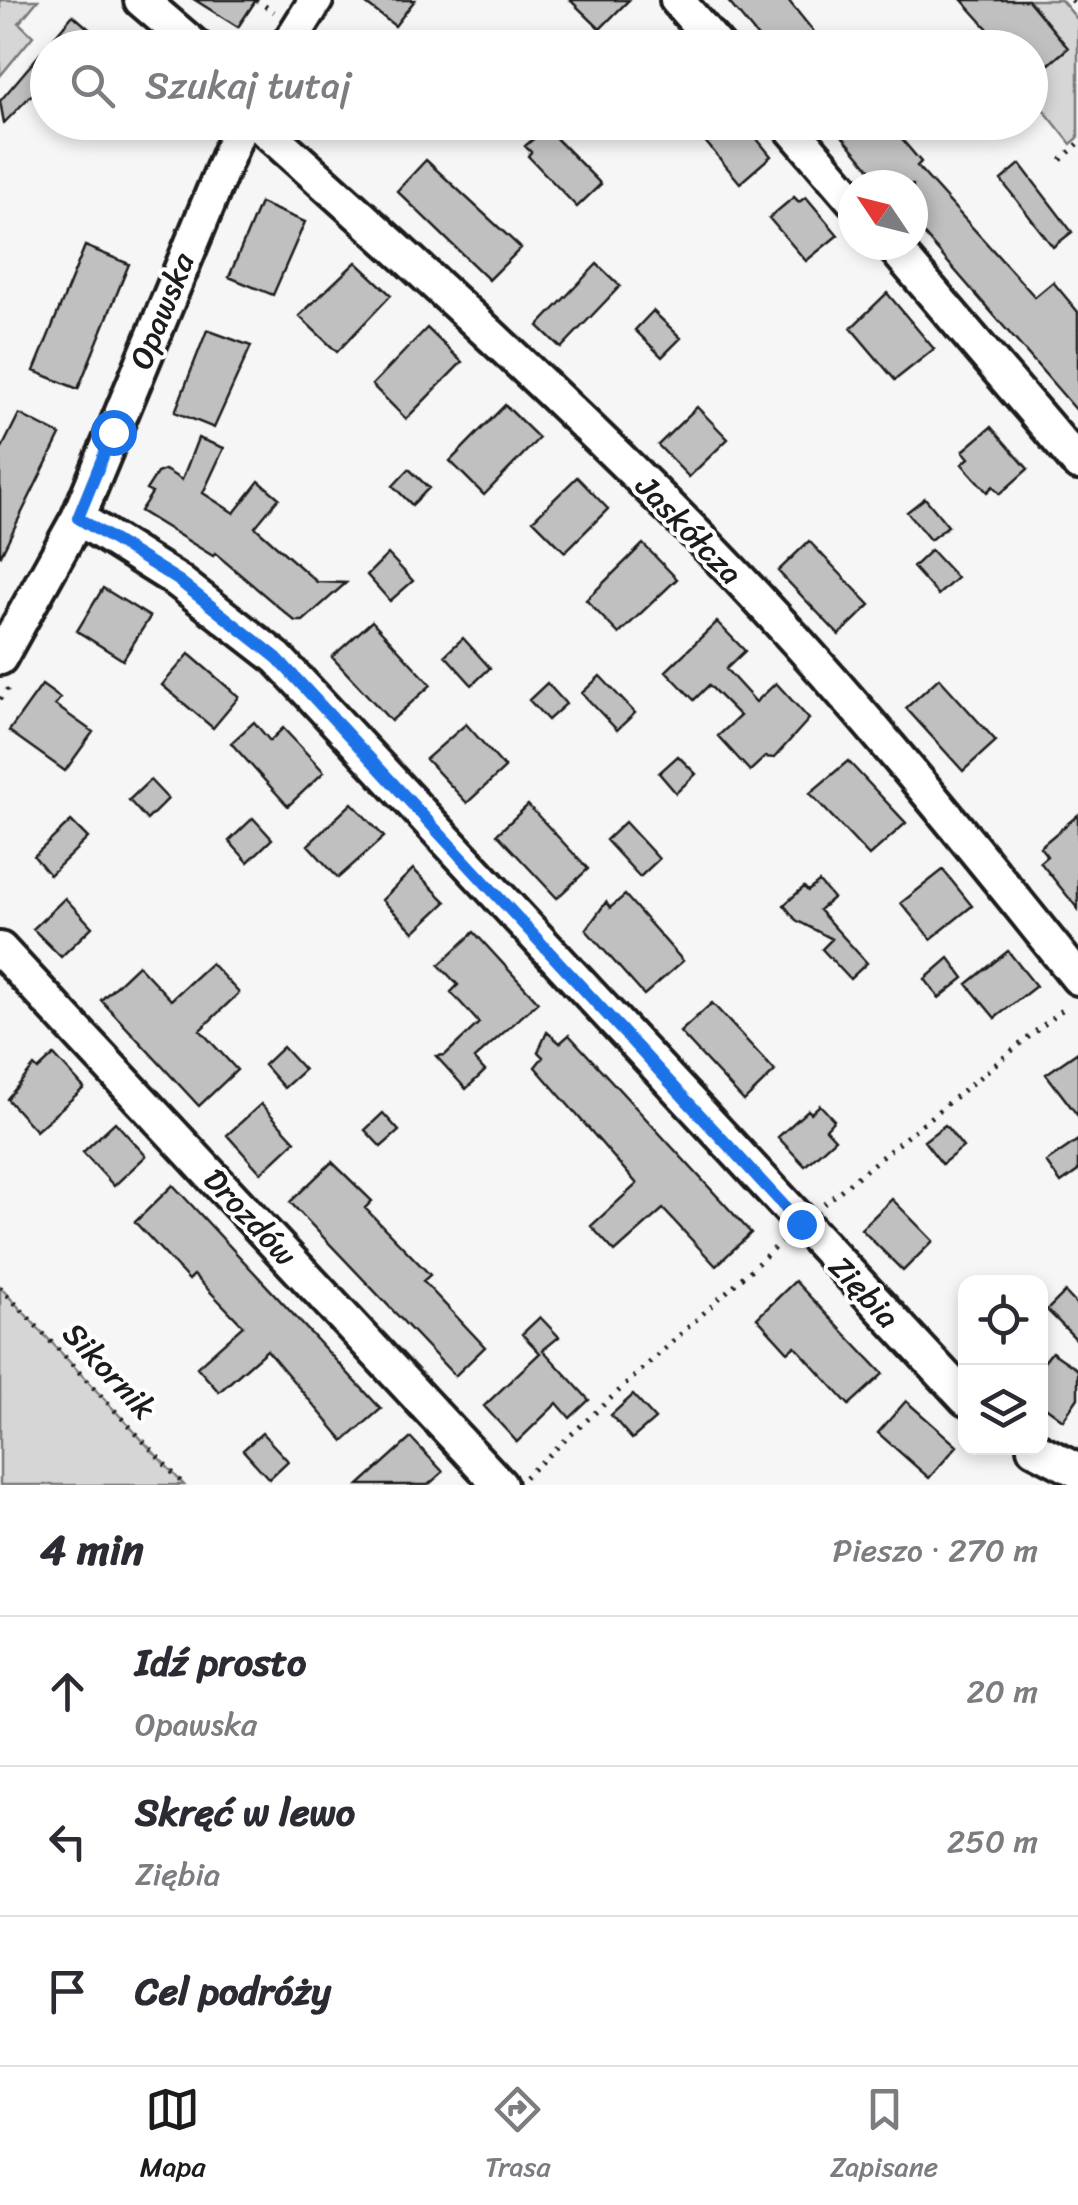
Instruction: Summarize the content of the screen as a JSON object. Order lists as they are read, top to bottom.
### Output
{
  "streets": {
    "street": [
      "Opawska",
      "Jaskółcza",
      "Drozdów",
      "Ziębia"
    ],
    "path": ["Sikornik"]
  },
  "crossings": [
    ["Opawska", "Ziębia"]
  ],
  "north": "top left",
  "page": {
    "search": "Szukaj tutaj",
    "heading": ["4 min", "Pieszo · 270 m"],
    "list": [
      ["Idź prosto", "Opawska", "20 m"],
      ["Skręć w lewo", "Ziębia", "250 m"],
      "Cel podróży"
    ],
    "nav": ["Mapa", "Trasa", "Zapisane"]
  }
}
